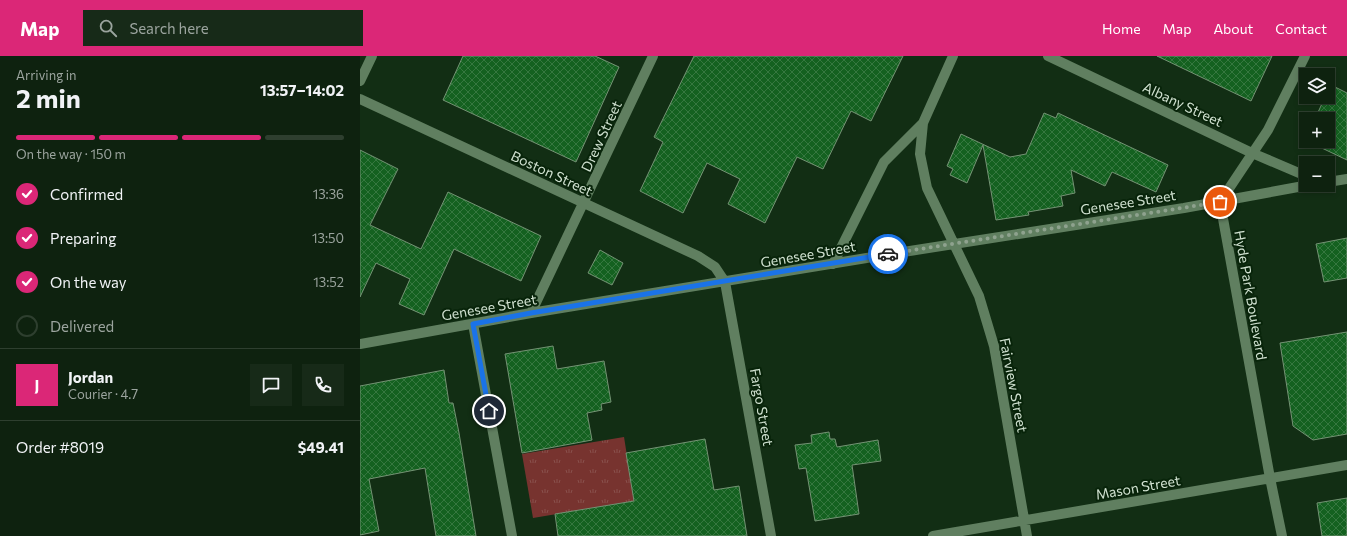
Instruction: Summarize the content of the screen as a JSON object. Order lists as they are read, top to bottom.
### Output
{
  "streets": {
    "street": [
      "Albany Street",
      "Drew Street",
      "Boston Street",
      "Genesee Street",
      "Hyde Park Boulevard",
      "Fairview Street",
      "Fargo Street",
      "Mason Street"
    ]
  },
  "crossings": [
    ["Drew Street", "Boston Street"],
    ["Drew Street", "Genesee Street"],
    ["Boston Street", "Genesee Street"],
    ["Boston Street", "Fargo Street"],
    ["Genesee Street", "Hyde Park Boulevard"],
    ["Genesee Street", "Fairview Street"],
    ["Genesee Street", "Fargo Street"],
    ["Hyde Park Boulevard", "Mason Street"],
    ["Fairview Street", "Mason Street"]
  ],
  "page": {
    "header": "Map",
    "search": "Search here",
    "nav": [
      "Home",
      "Map",
      "About",
      "Contact"
    ],
    "heading": ["2 min", "Arriving in", "13:57–14:02"],
    "panel": [
      "Jordan",
      "Courier · 4.7",
      "Order #8019",
      "$49.41"
    ],
    "map_buttons": ["+", "−"],
    "bar": "On the way · 150 m",
    "list": [
      ["Confirmed", "13:36"],
      ["Preparing", "13:50"],
      ["On the way", "13:52"],
      "Delivered"
    ],
    "round": "J"
  }
}
